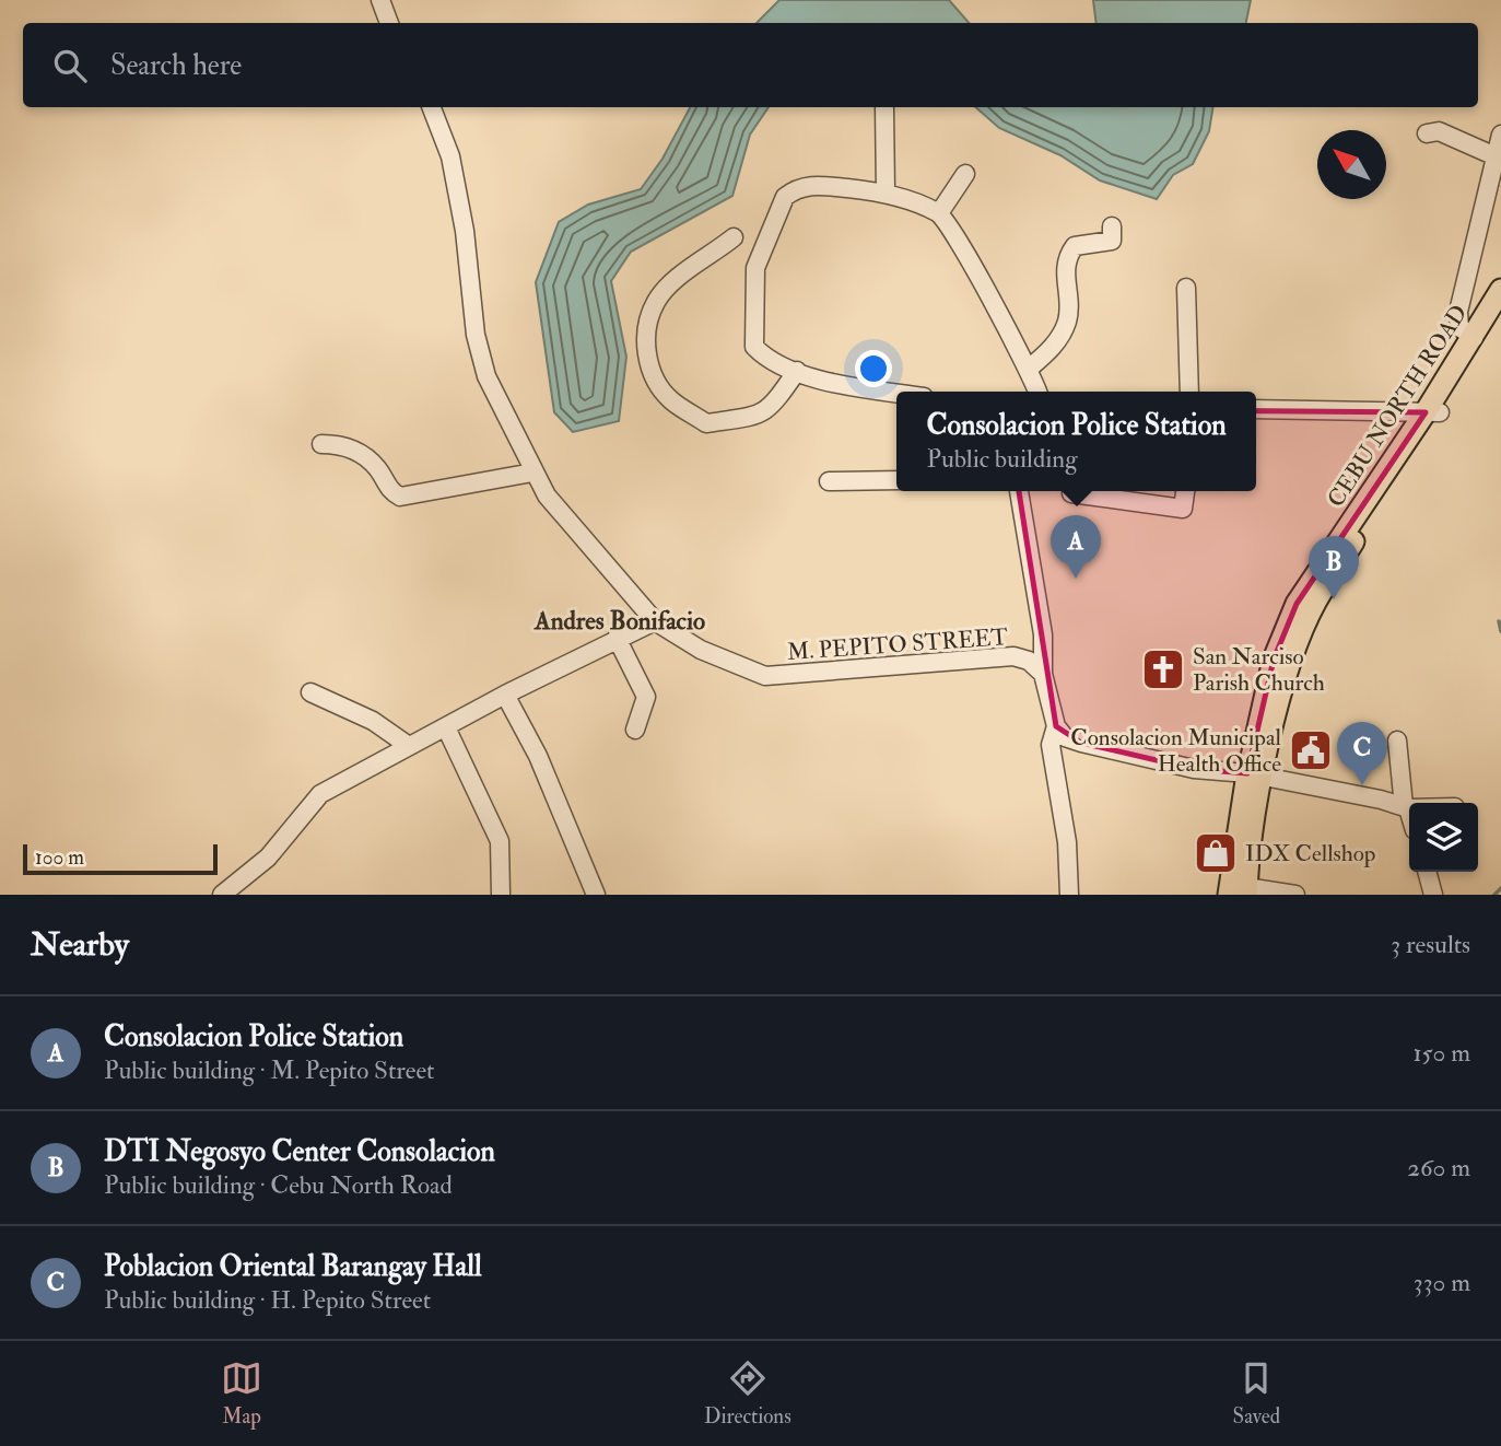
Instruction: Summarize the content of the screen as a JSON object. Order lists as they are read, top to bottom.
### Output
{
  "streets": {
    "main road": ["CEBU NORTH ROAD"],
    "street": ["M. PEPITO STREET"]
  },
  "districts": ["Andres Bonifacio"],
  "places": {
    "church": ["San Narciso Parish Church"],
    "public building": ["Consolacion Municipal Health Office"],
    "shop": ["IDX Cellshop"]
  },
  "scale_bar": "100 m",
  "north": "top left",
  "page": {
    "search": "Search here",
    "popup": ["Consolacion Police Station", "Public building"],
    "pins": ["A", "B", "C"],
    "scale": "100 m",
    "heading": ["Nearby", "3 results"],
    "list": [
      {
        "mark": "A",
        "name": "Consolacion Police Station",
        "note": "Public building · M. Pepito Street",
        "value": "150 m"
      },
      {
        "mark": "B",
        "name": "DTI Negosyo Center Consolacion",
        "note": "Public building · Cebu North Road",
        "value": "260 m"
      },
      {
        "mark": "C",
        "name": "Poblacion Oriental Barangay Hall",
        "note": "Public building · H. Pepito Street",
        "value": "330 m"
      }
    ],
    "nav": ["Map", "Directions", "Saved"]
  }
}
